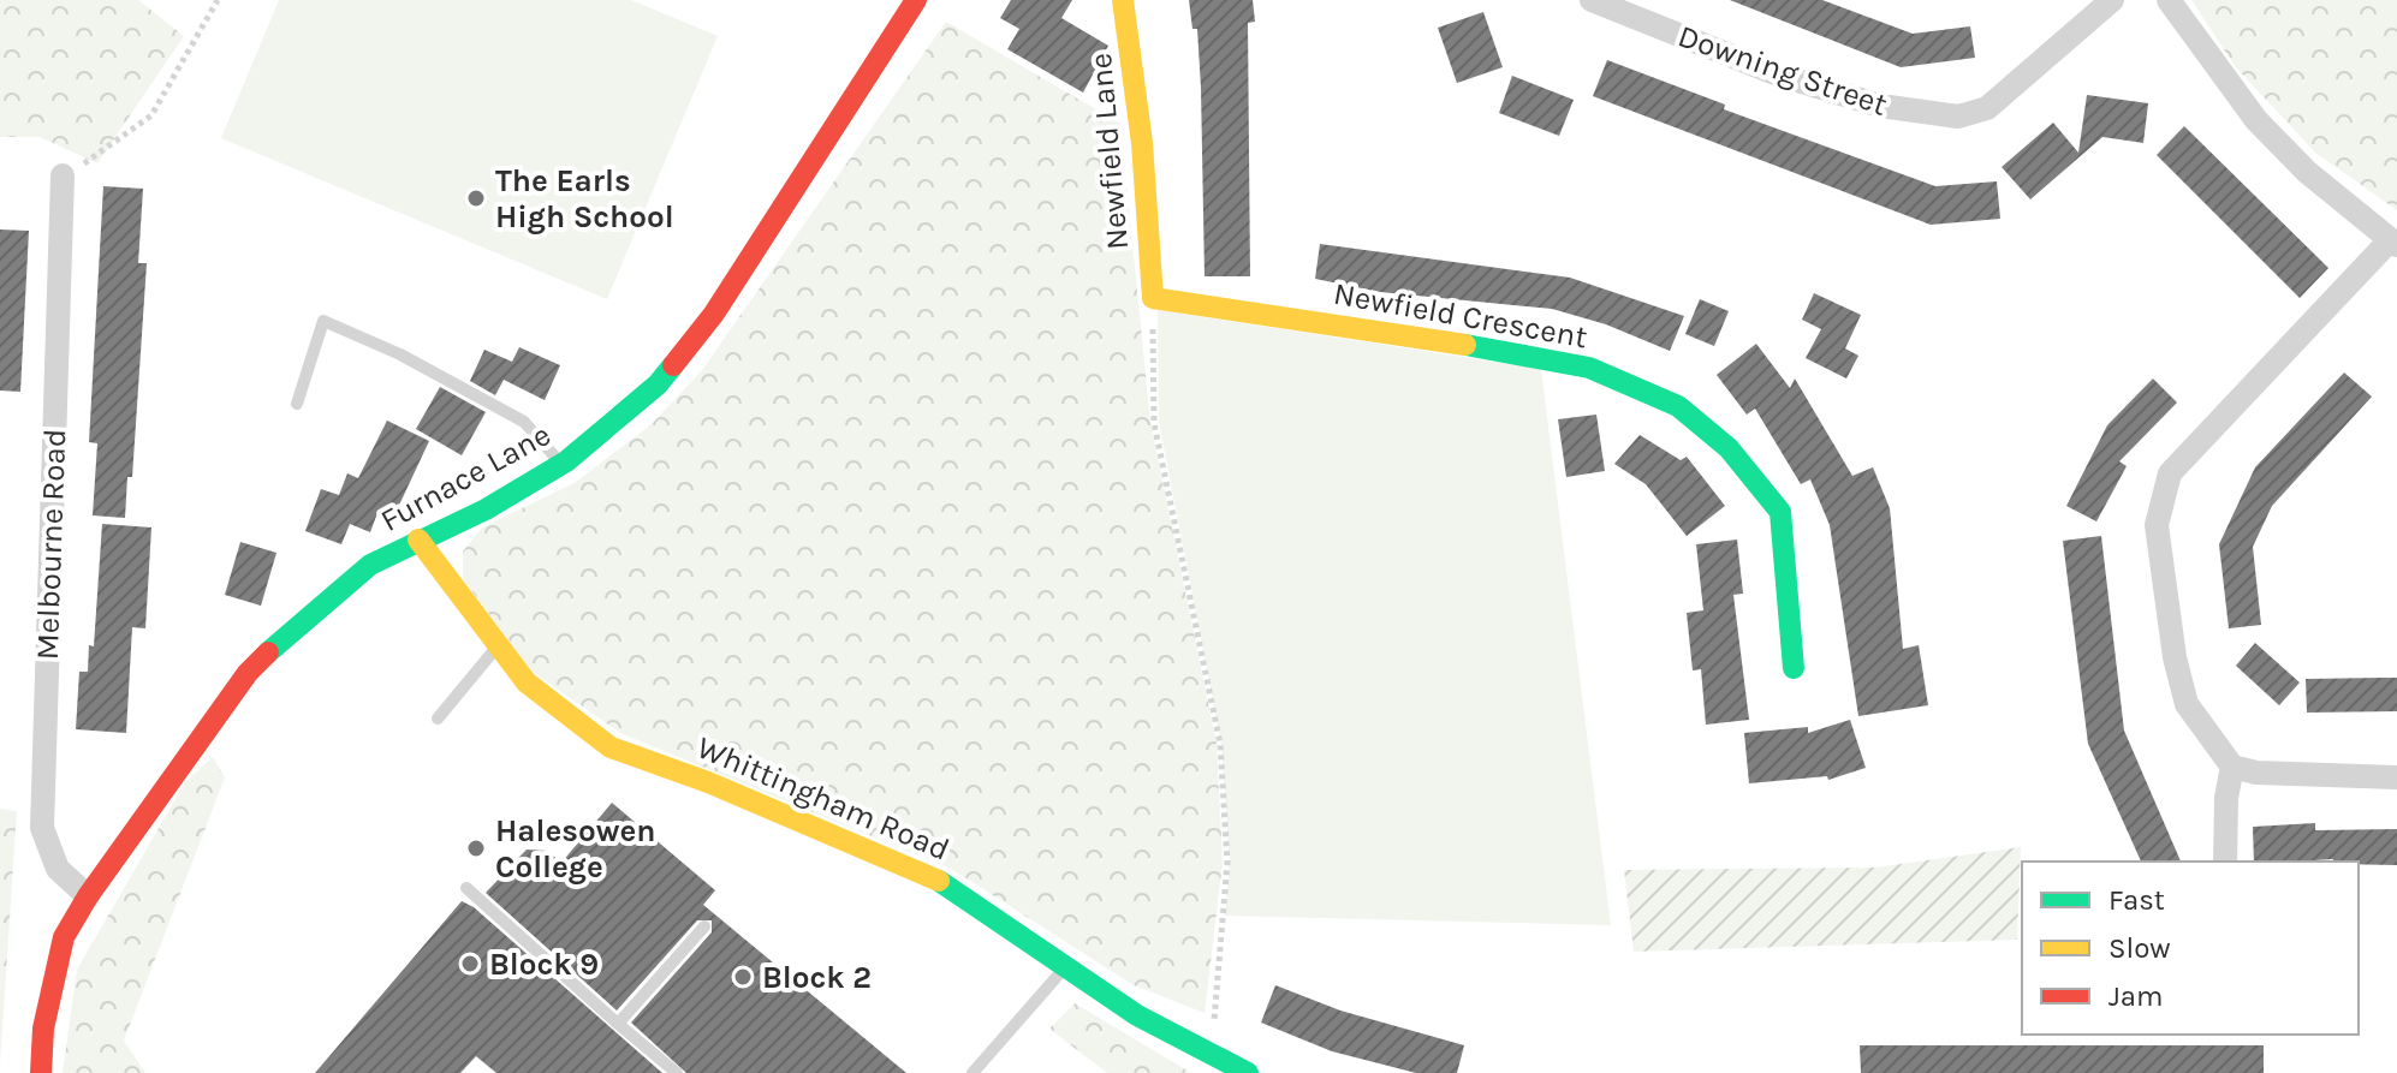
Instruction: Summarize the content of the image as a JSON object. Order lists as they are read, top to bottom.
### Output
{
  "streets": {
    "street": [
      "Downing Street",
      "Newfield Lane",
      "Newfield Crescent",
      "Furnace Lane",
      "Melbourne Road",
      "Whittingham Road"
    ]
  },
  "crossings": [
    ["Newfield Lane", "Newfield Crescent"],
    ["Furnace Lane", "Melbourne Road"],
    ["Furnace Lane", "Whittingham Road"]
  ],
  "places": [
    "The Earls High School",
    "Halesowen College",
    "Block 9",
    "Block 2"
  ],
  "legend": ["Fast", "Slow", "Jam"]
}
